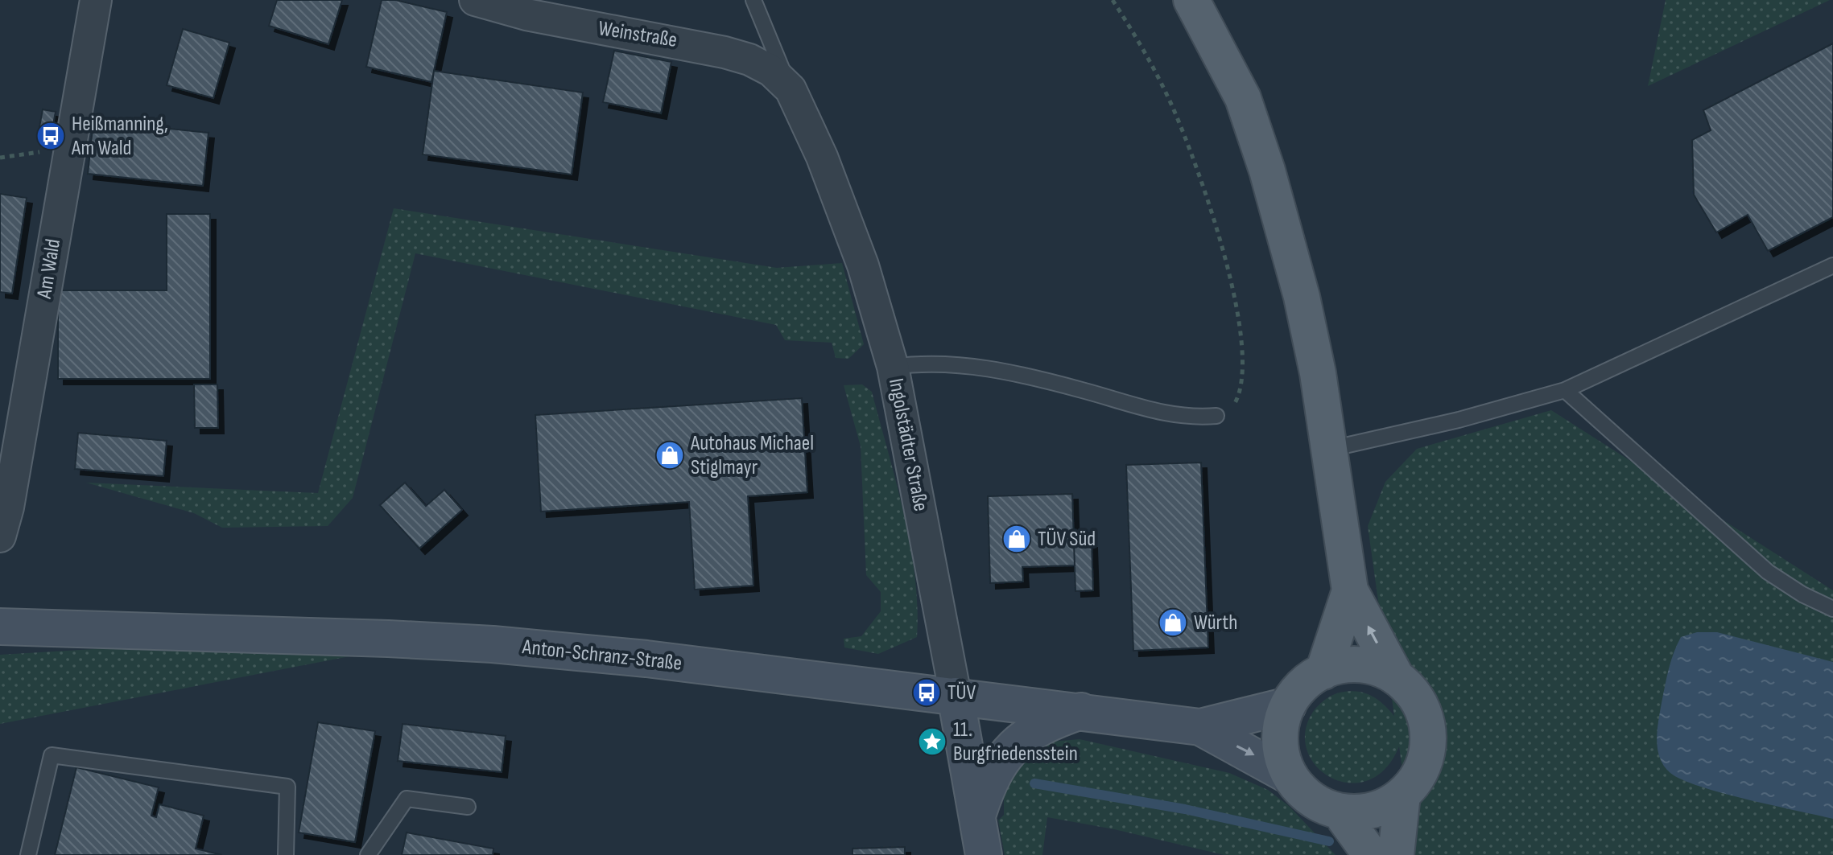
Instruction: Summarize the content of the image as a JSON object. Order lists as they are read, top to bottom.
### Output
{
  "streets": {
    "main road": ["Ingolstädter Straße", "Anton-Schranz-Straße"],
    "street": ["Weinstraße", "Am Wald"]
  },
  "crossings": [
    ["Weinstraße", "Ingolstädter Straße"],
    ["Ingolstädter Straße", "Anton-Schranz-Straße"]
  ],
  "places": {
    "bus stop": ["Heißmanning, Am Wald", "TÜV"],
    "shop": ["Autohaus Michael Stiglmayr", "TÜV Süd", "Würth"],
    "place": ["11. Burgfriedensstein"]
  }
}
